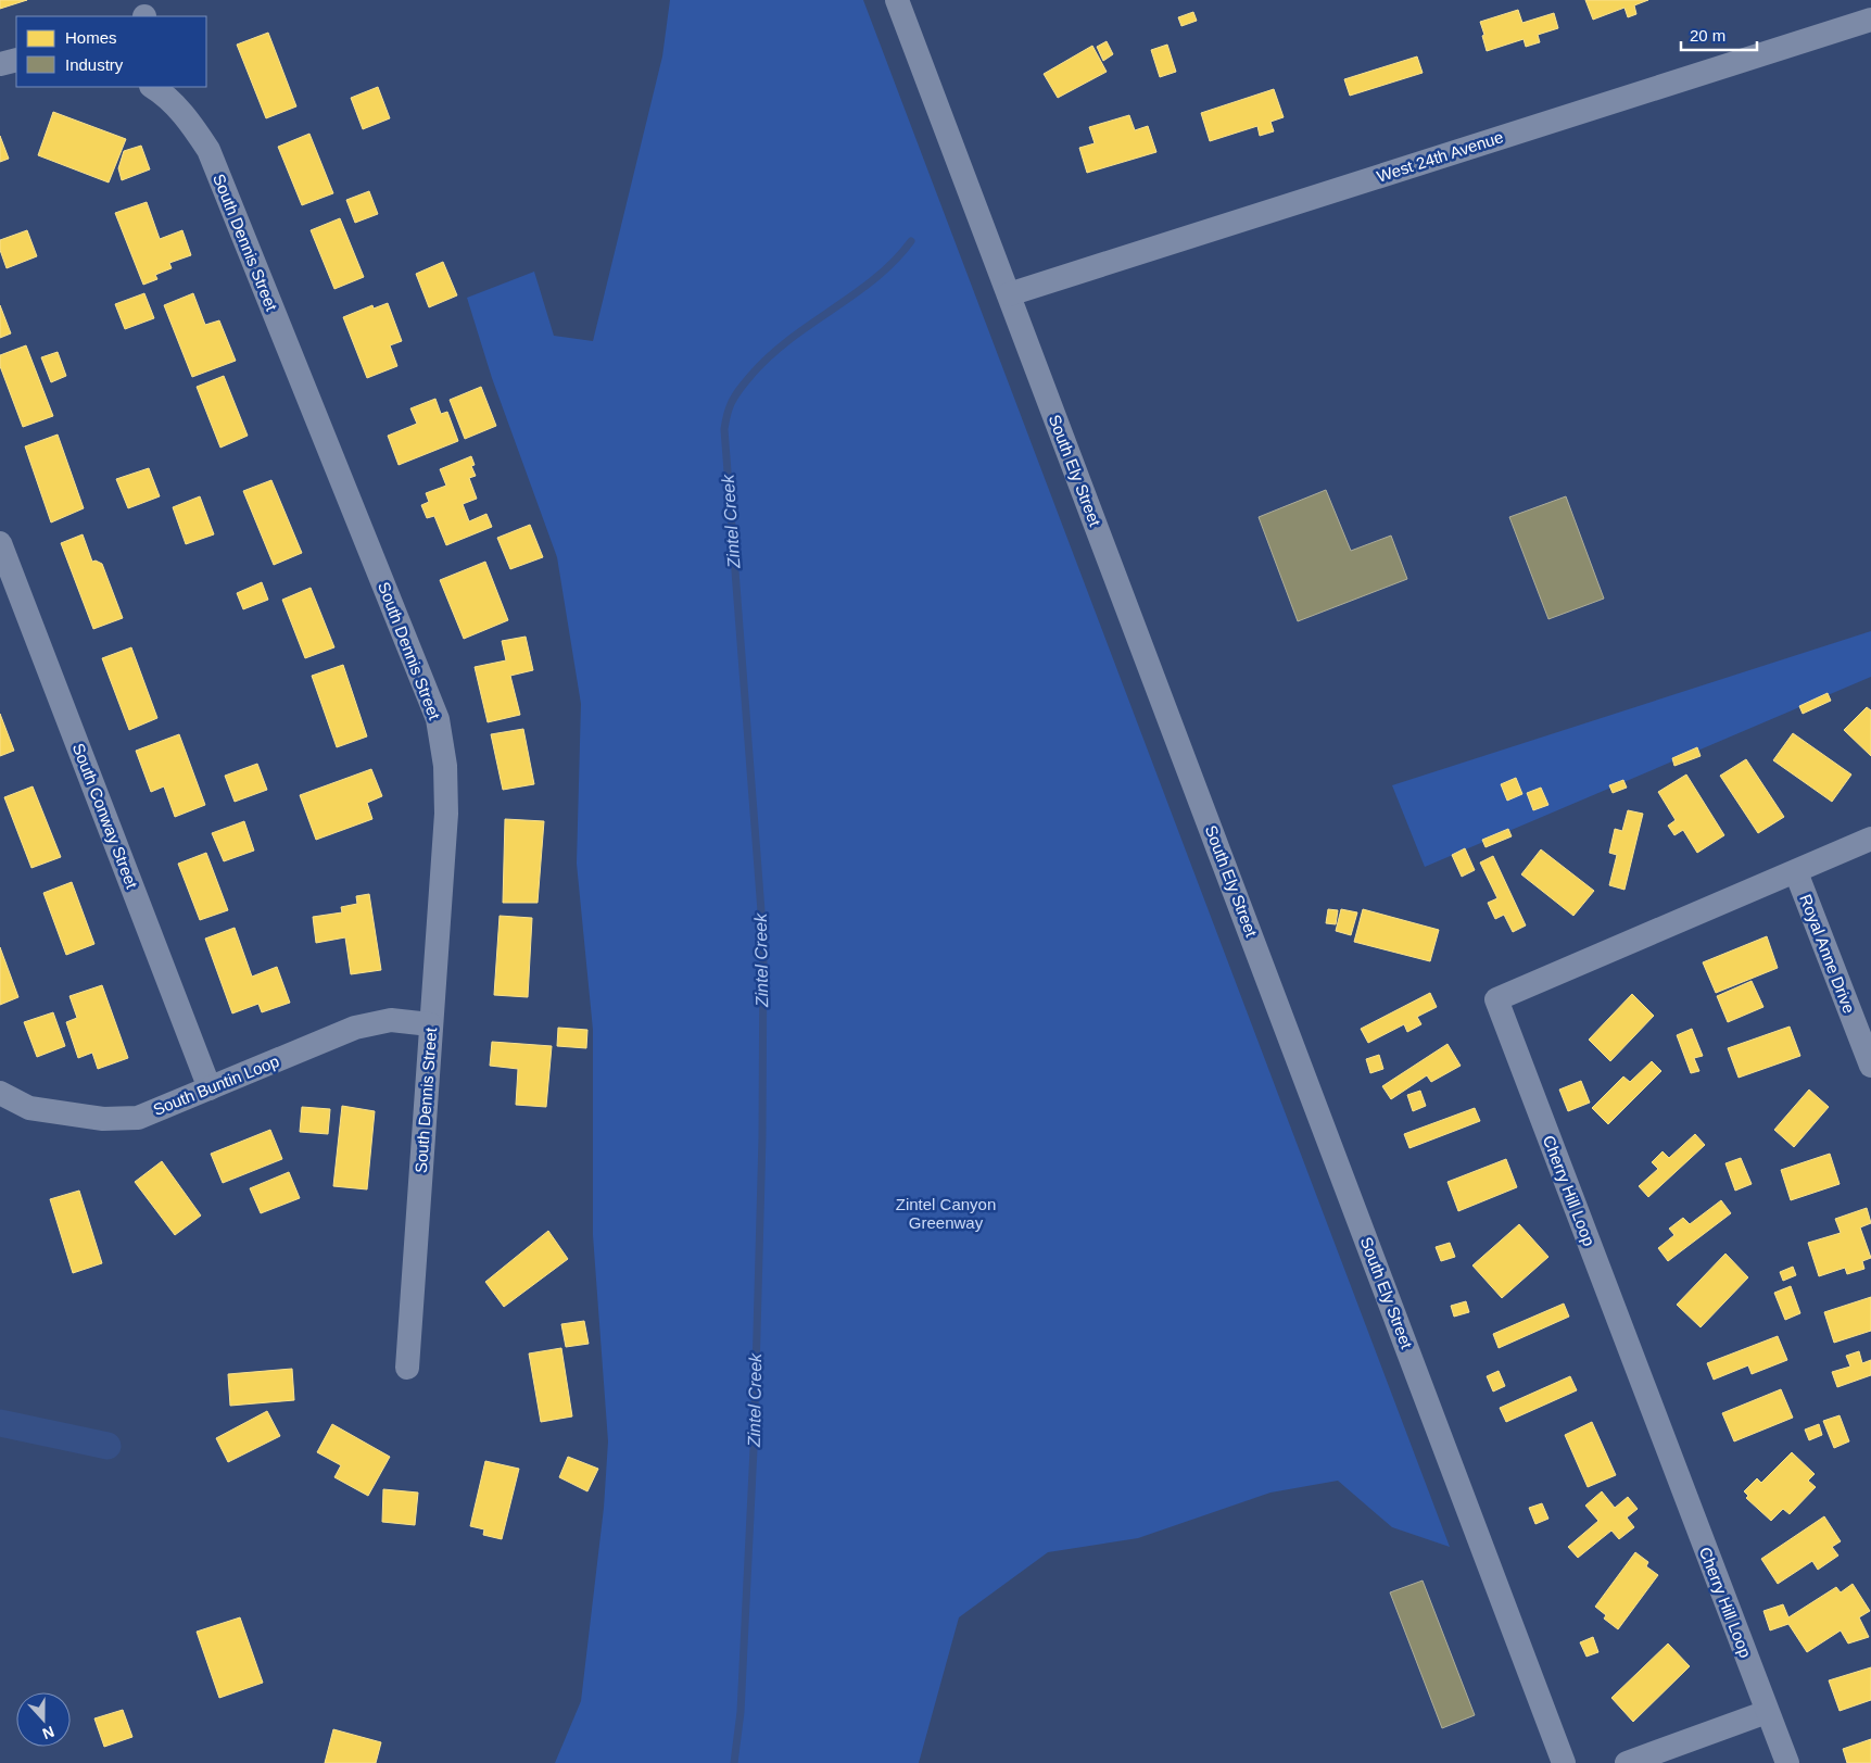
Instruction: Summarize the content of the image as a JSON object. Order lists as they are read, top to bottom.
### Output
{
  "streets": {
    "street": [
      "West 24th Avenue",
      "South Dennis Street",
      "South Ely Street",
      "South Conway Street",
      "Royal Anne Drive",
      "South Buntin Loop",
      "Cherry Hill Loop"
    ]
  },
  "crossings": [
    ["West 24th Avenue", "South Ely Street"],
    ["South Dennis Street", "South Buntin Loop"],
    ["South Conway Street", "South Buntin Loop"],
    ["Royal Anne Drive", "Cherry Hill Loop"]
  ],
  "water": ["Zintel Creek"],
  "parks": ["Zintel Canyon Greenway"],
  "legend": ["Homes", "Industry"],
  "scale_bar": "20 m",
  "north": "bottom"
}
